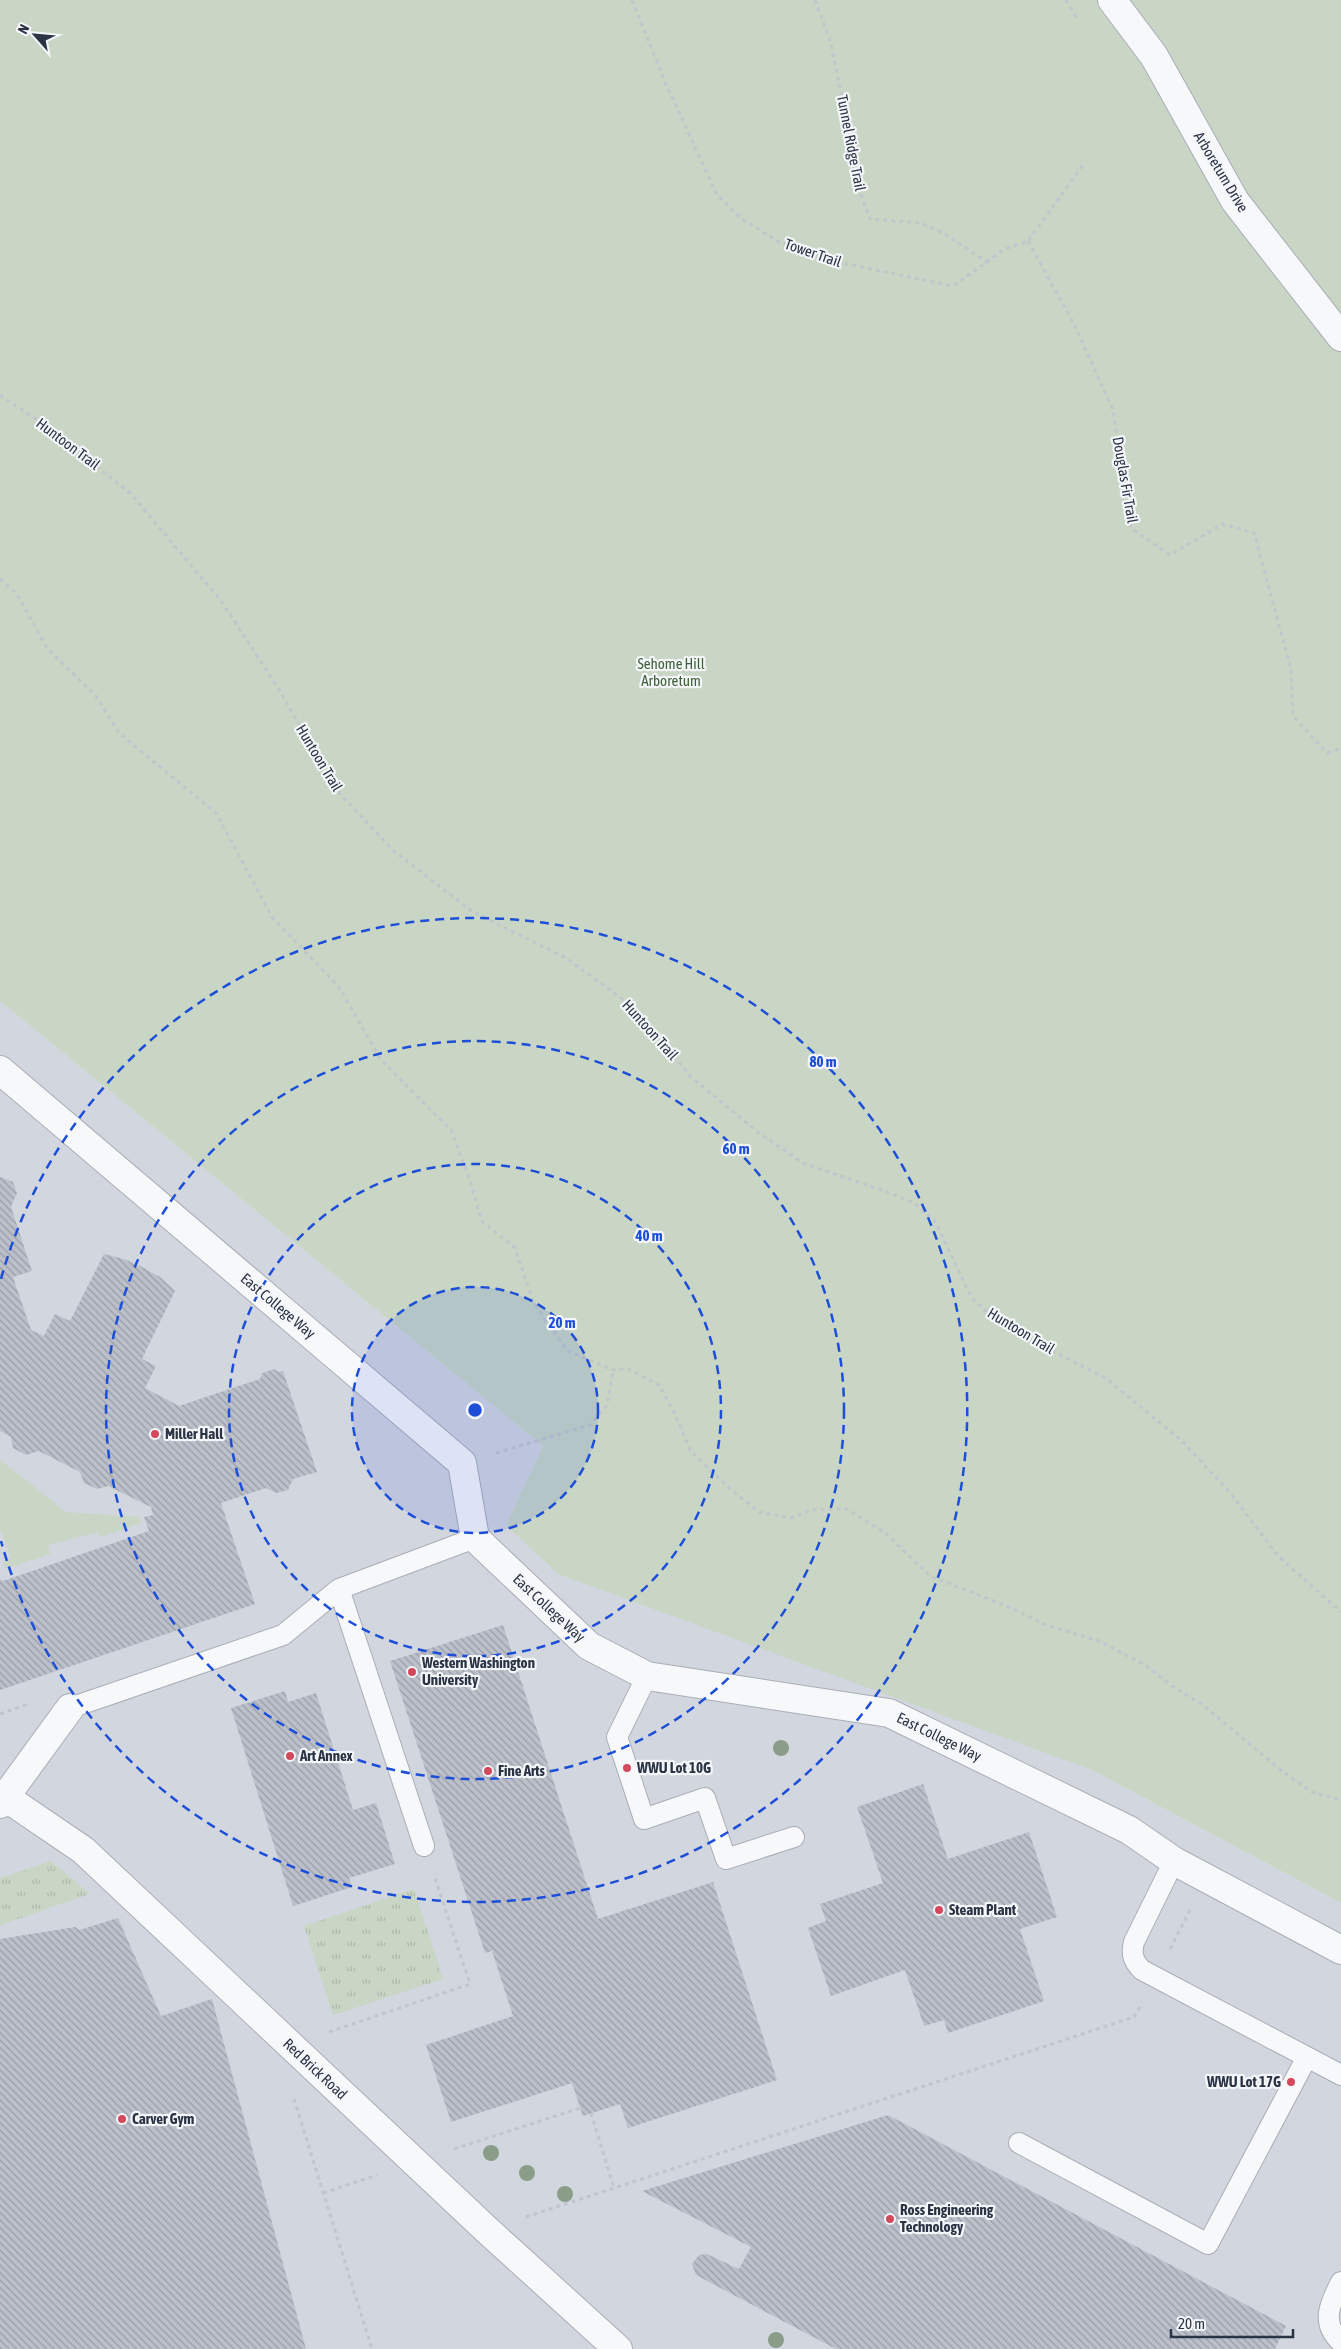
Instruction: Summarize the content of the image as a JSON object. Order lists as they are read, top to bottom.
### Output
{
  "streets": {
    "street": ["Arboretum Drive", "East College Way", "Red Brick Road"],
    "path": [
      "Tunnel Ridge Trail",
      "Tower Trail",
      "Huntoon Trail",
      "Douglas Fir Trail"
    ]
  },
  "crossings": [
    ["Tunnel Ridge Trail", "Tower Trail"],
    ["Tower Trail", "Douglas Fir Trail"]
  ],
  "parks": ["Sehome Hill Arboretum"],
  "places": [
    "Miller Hall",
    "Western Washington University",
    "Art Annex",
    "WWU Lot 10G",
    "Fine Arts",
    "Steam Plant",
    "WWU Lot 17G",
    "Carver Gym",
    "Ross Engineering Technology"
  ],
  "scale_bar": "20 m",
  "north": "top left",
  "rings": [
    "80 m",
    "60 m",
    "40 m",
    "20 m"
  ]
}
